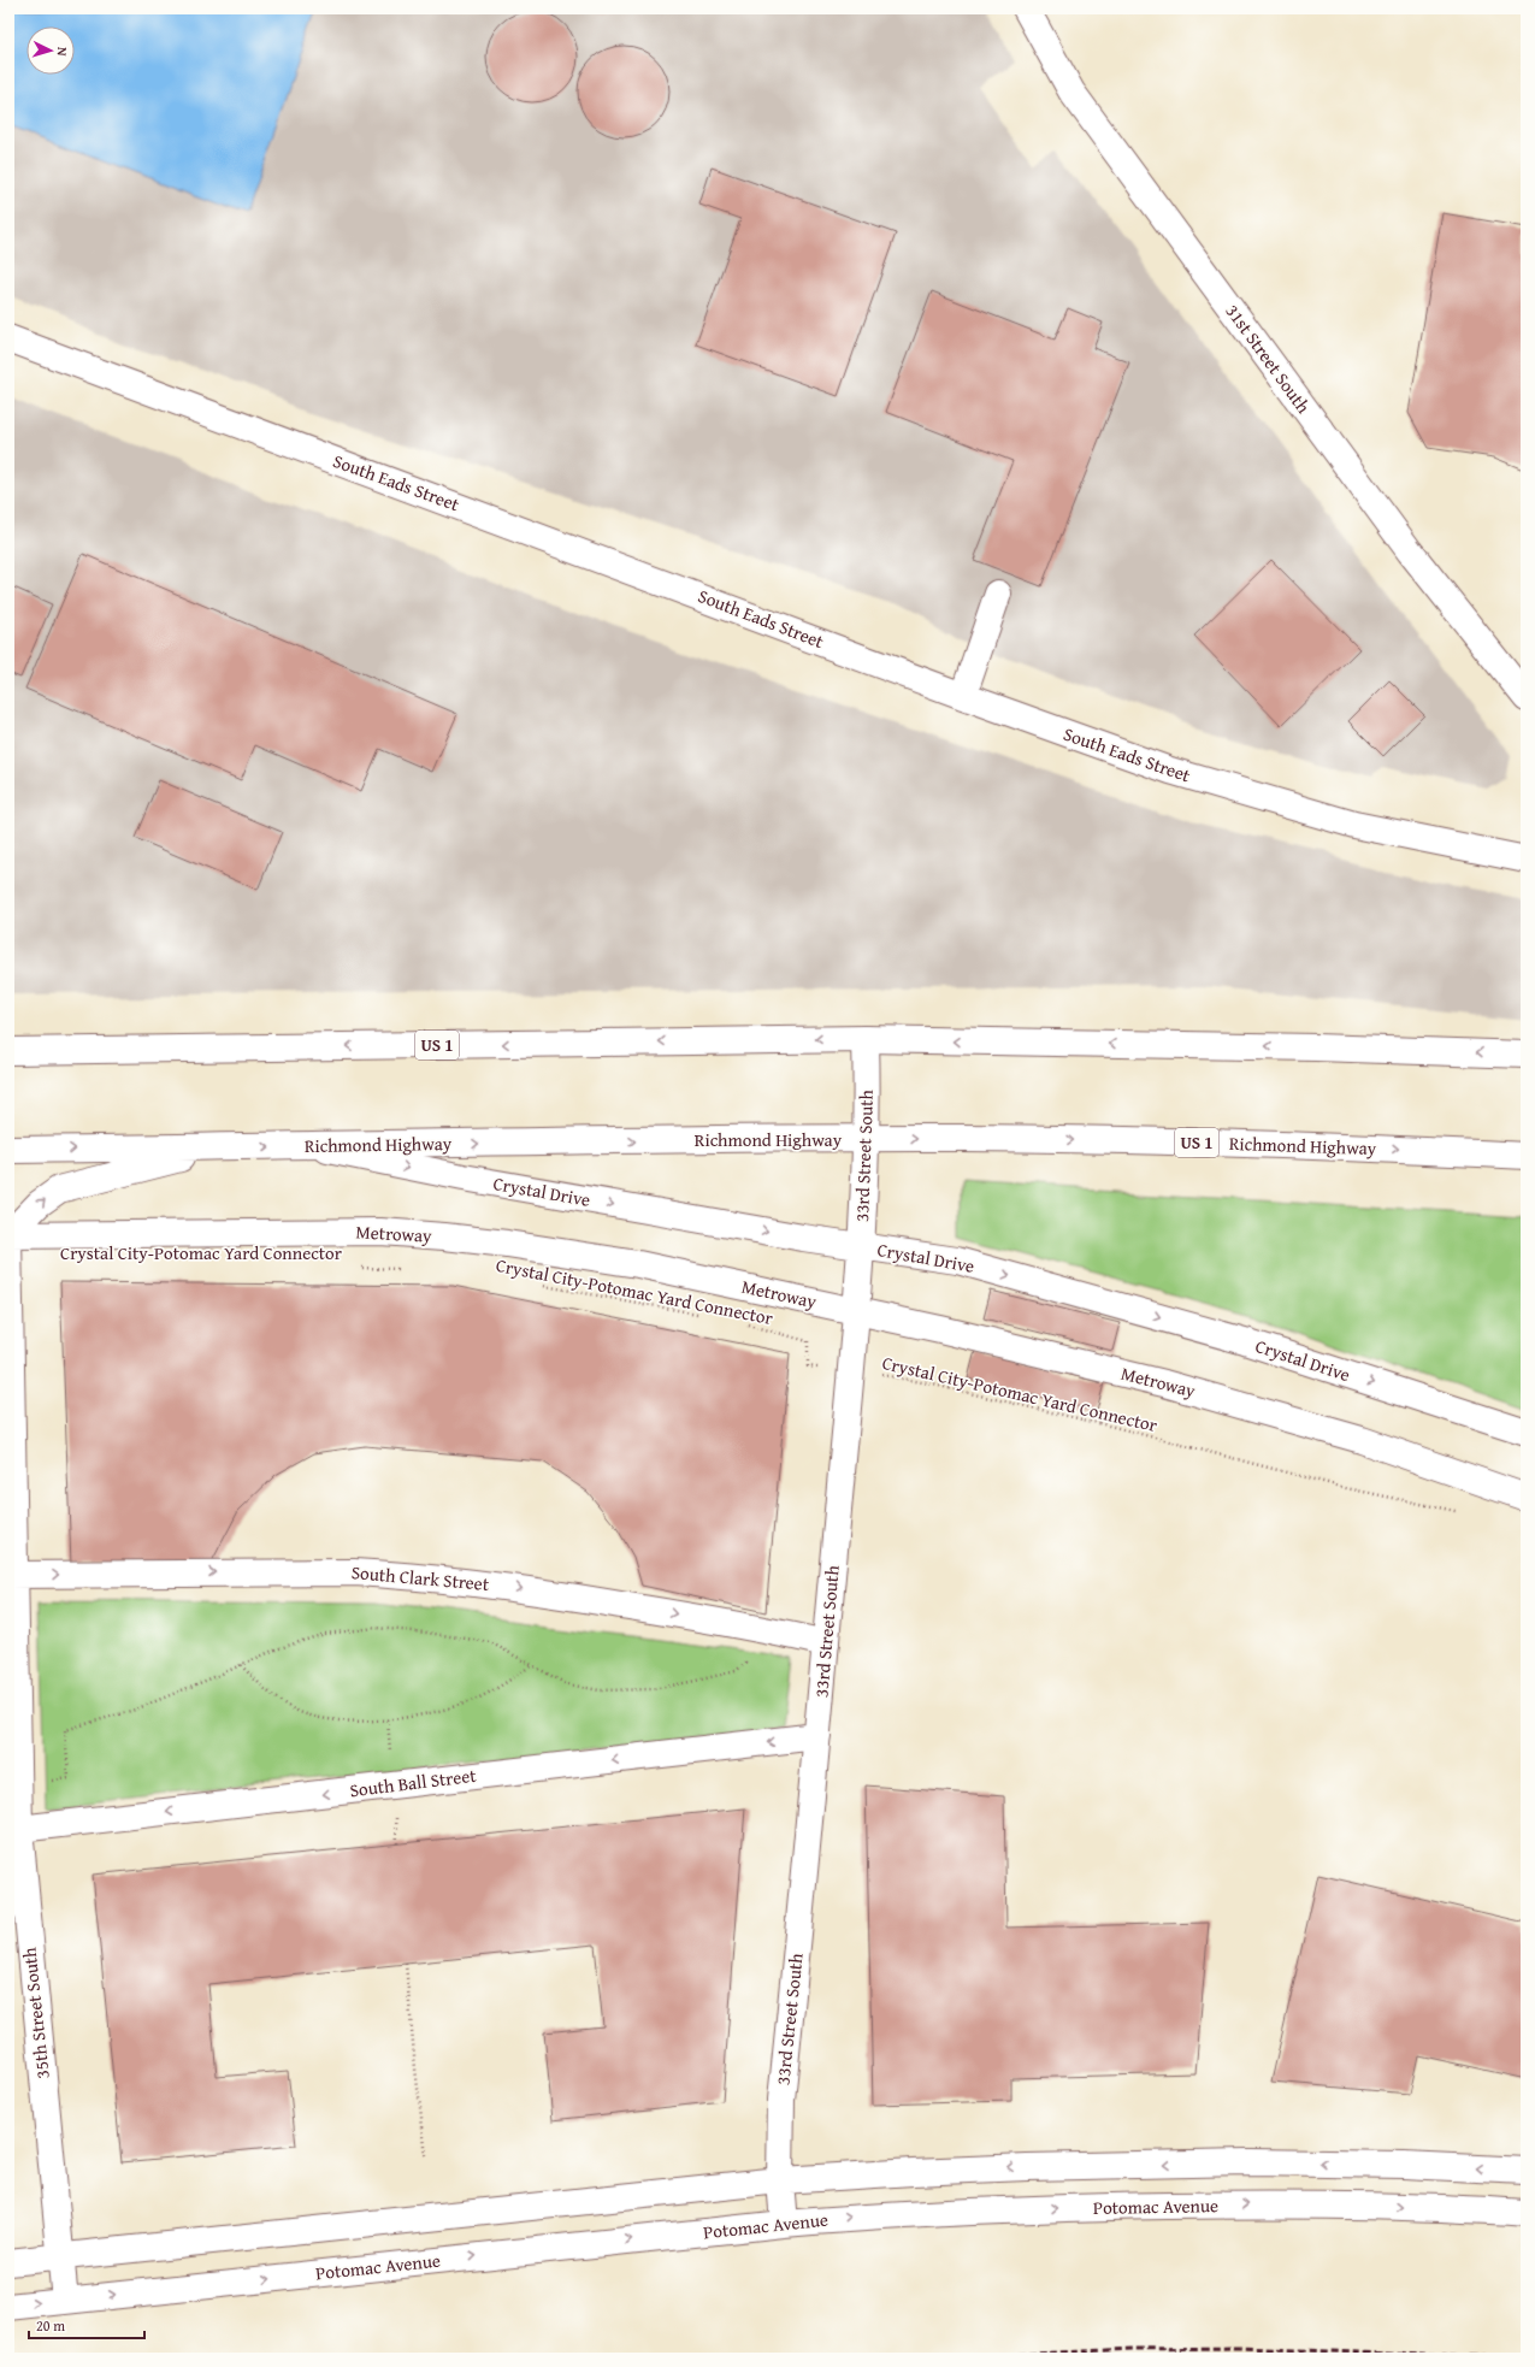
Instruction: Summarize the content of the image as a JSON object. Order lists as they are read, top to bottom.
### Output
{
  "streets": {
    "main road": [
      "31st Street South",
      "South Eads Street",
      "US 1",
      "Richmond Highway",
      "33rd Street South",
      "Crystal Drive",
      "Metroway",
      "South Clark Street",
      "South Ball Street",
      "35th Street South",
      "Potomac Avenue"
    ],
    "path": ["Crystal City-Potomac Yard Connector"]
  },
  "crossings": [
    ["US 1", "33rd Street South"],
    ["Richmond Highway", "33rd Street South"],
    ["Richmond Highway", "Crystal Drive"],
    ["33rd Street South", "Crystal Drive"],
    ["33rd Street South", "Metroway"],
    ["33rd Street South", "Crystal City-Potomac Yard Connector"],
    ["33rd Street South", "South Clark Street"],
    ["33rd Street South", "South Ball Street"],
    ["33rd Street South", "Potomac Avenue"],
    ["Metroway", "35th Street South"],
    ["South Clark Street", "35th Street South"],
    ["South Ball Street", "35th Street South"],
    ["35th Street South", "Potomac Avenue"]
  ],
  "one_way": ["South Clark Street", "South Ball Street"],
  "scale_bar": "20 m",
  "north": "right"
}
